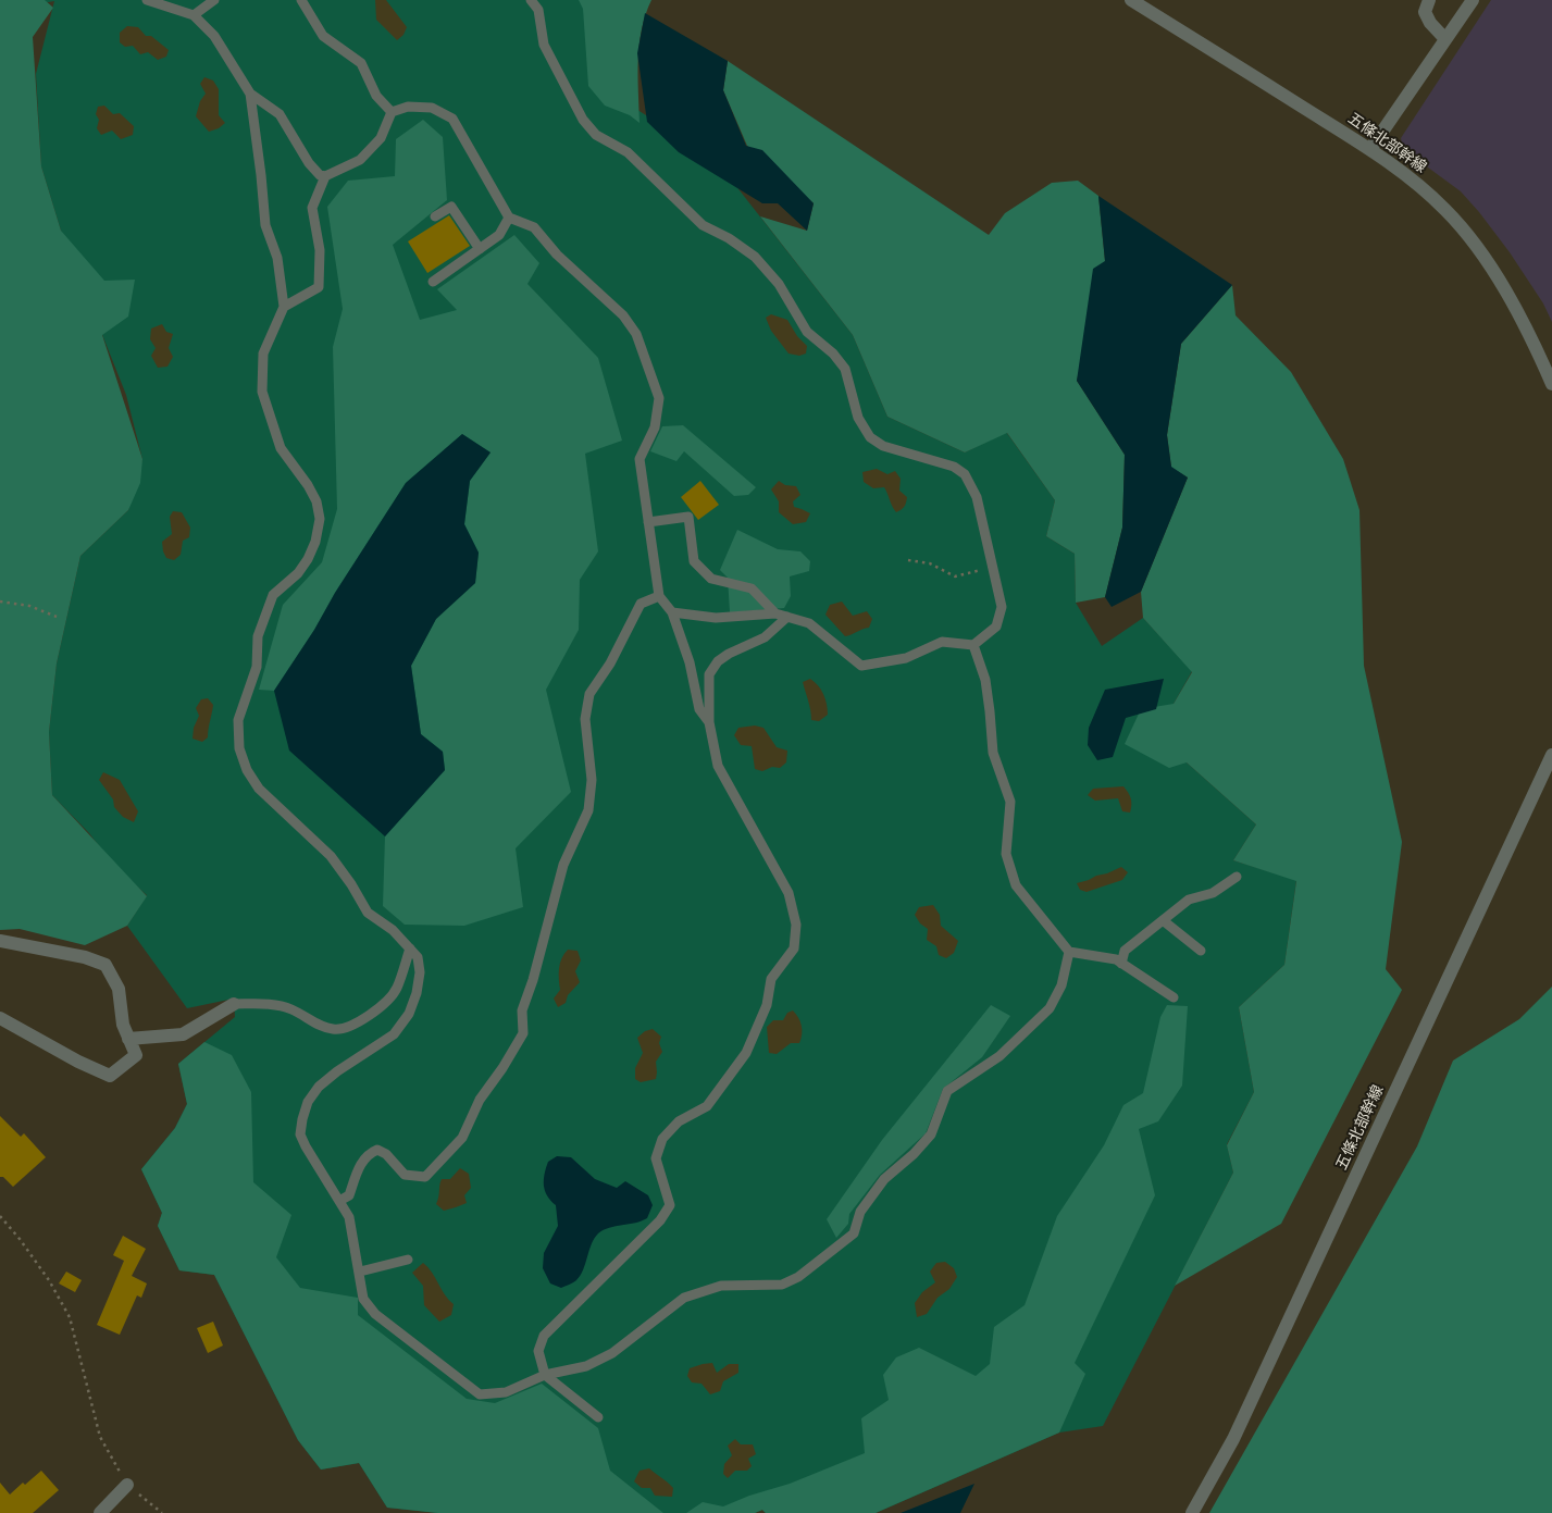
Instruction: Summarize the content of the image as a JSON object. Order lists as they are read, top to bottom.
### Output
{
  "streets": {
    "street": ["五條北部幹線"]
  }
}
